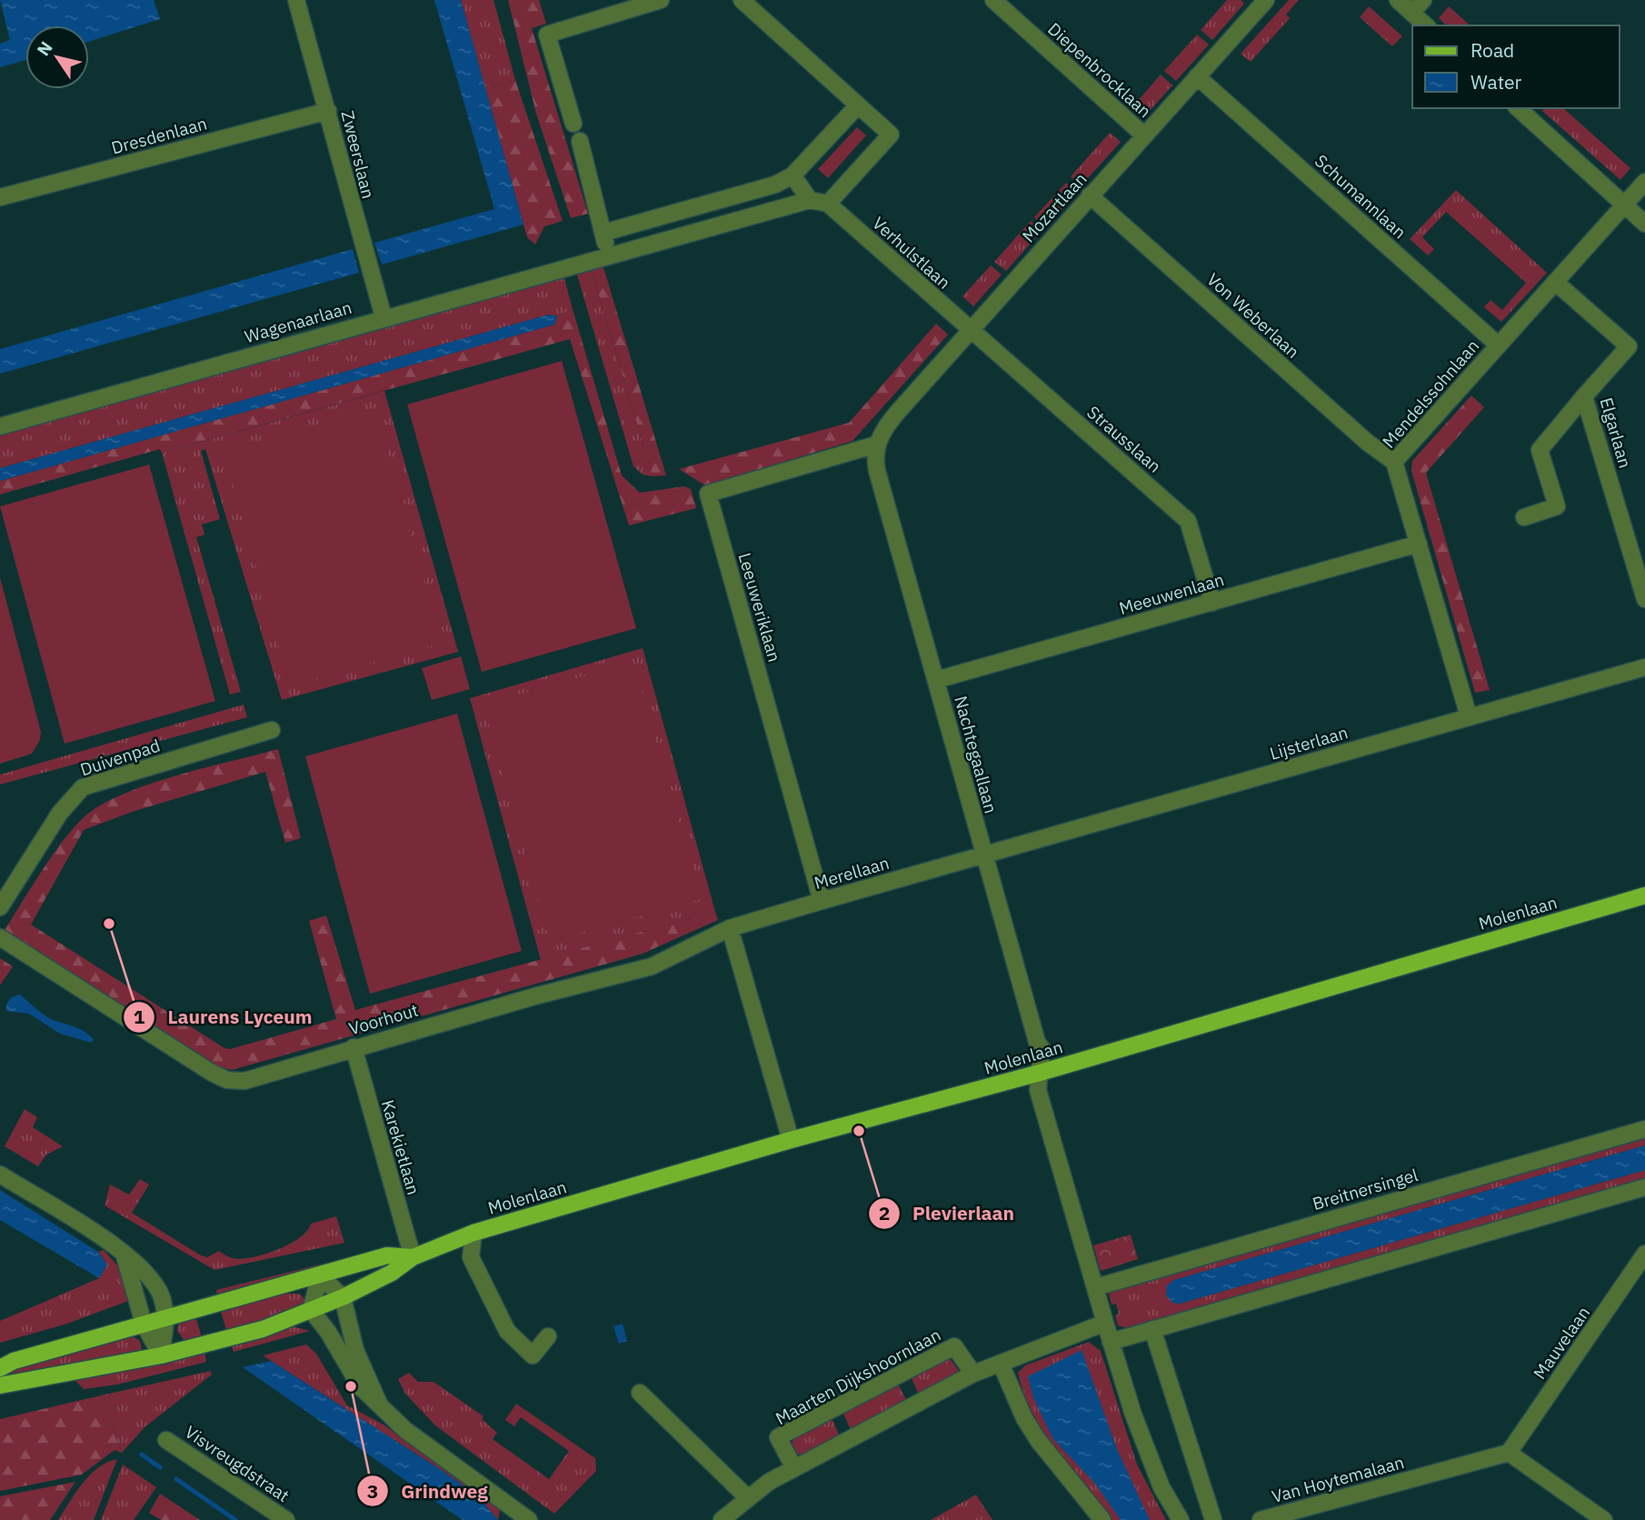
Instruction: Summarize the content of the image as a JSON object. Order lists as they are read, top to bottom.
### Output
{
  "streets": {
    "main road": ["Molenlaan"],
    "street": [
      "Diepenbrocklaan",
      "Dresdenlaan",
      "Zweerslaan",
      "Schumannlaan",
      "Mozartlaan",
      "Verhulstlaan",
      "Von Weberlaan",
      "Wagenaarlaan",
      "Mendelssohnlaan",
      "Elgarlaan",
      "Strausslaan",
      "Meeuwenlaan",
      "Leeuweriklaan",
      "Lijsterlaan",
      "Nachtegaallaan",
      "Duivenpad",
      "Merellaan",
      "Voorhout",
      "Karekietlaan",
      "Breitnersingel",
      "Mauvelaan",
      "Maarten Dijkshoornlaan",
      "Visvreugdstraat",
      "Van Hoytemalaan"
    ]
  },
  "crossings": [
    ["Diepenbrocklaan", "Mozartlaan"],
    ["Dresdenlaan", "Zweerslaan"],
    ["Zweerslaan", "Wagenaarlaan"],
    ["Schumannlaan", "Mozartlaan"],
    ["Schumannlaan", "Mendelssohnlaan"],
    ["Mozartlaan", "Verhulstlaan"],
    ["Mozartlaan", "Von Weberlaan"],
    ["Mozartlaan", "Strausslaan"],
    ["Mozartlaan", "Leeuweriklaan"],
    ["Mozartlaan", "Nachtegaallaan"],
    ["Verhulstlaan", "Strausslaan"],
    ["Von Weberlaan", "Mendelssohnlaan"],
    ["Mendelssohnlaan", "Elgarlaan"],
    ["Mendelssohnlaan", "Meeuwenlaan"],
    ["Mendelssohnlaan", "Lijsterlaan"],
    ["Strausslaan", "Meeuwenlaan"],
    ["Meeuwenlaan", "Nachtegaallaan"],
    ["Leeuweriklaan", "Nachtegaallaan"],
    ["Leeuweriklaan", "Merellaan"],
    ["Lijsterlaan", "Nachtegaallaan"],
    ["Lijsterlaan", "Merellaan"],
    ["Nachtegaallaan", "Merellaan"],
    ["Nachtegaallaan", "Molenlaan"],
    ["Nachtegaallaan", "Breitnersingel"],
    ["Merellaan", "Voorhout"],
    ["Molenlaan", "Karekietlaan"],
    ["Voorhout", "Karekietlaan"],
    ["Mauvelaan", "Van Hoytemalaan"]
  ],
  "places": ["Laurens Lyceum", "Plevierlaan", "Grindweg"],
  "legend": ["Road", "Water"],
  "north": "top left"
}
